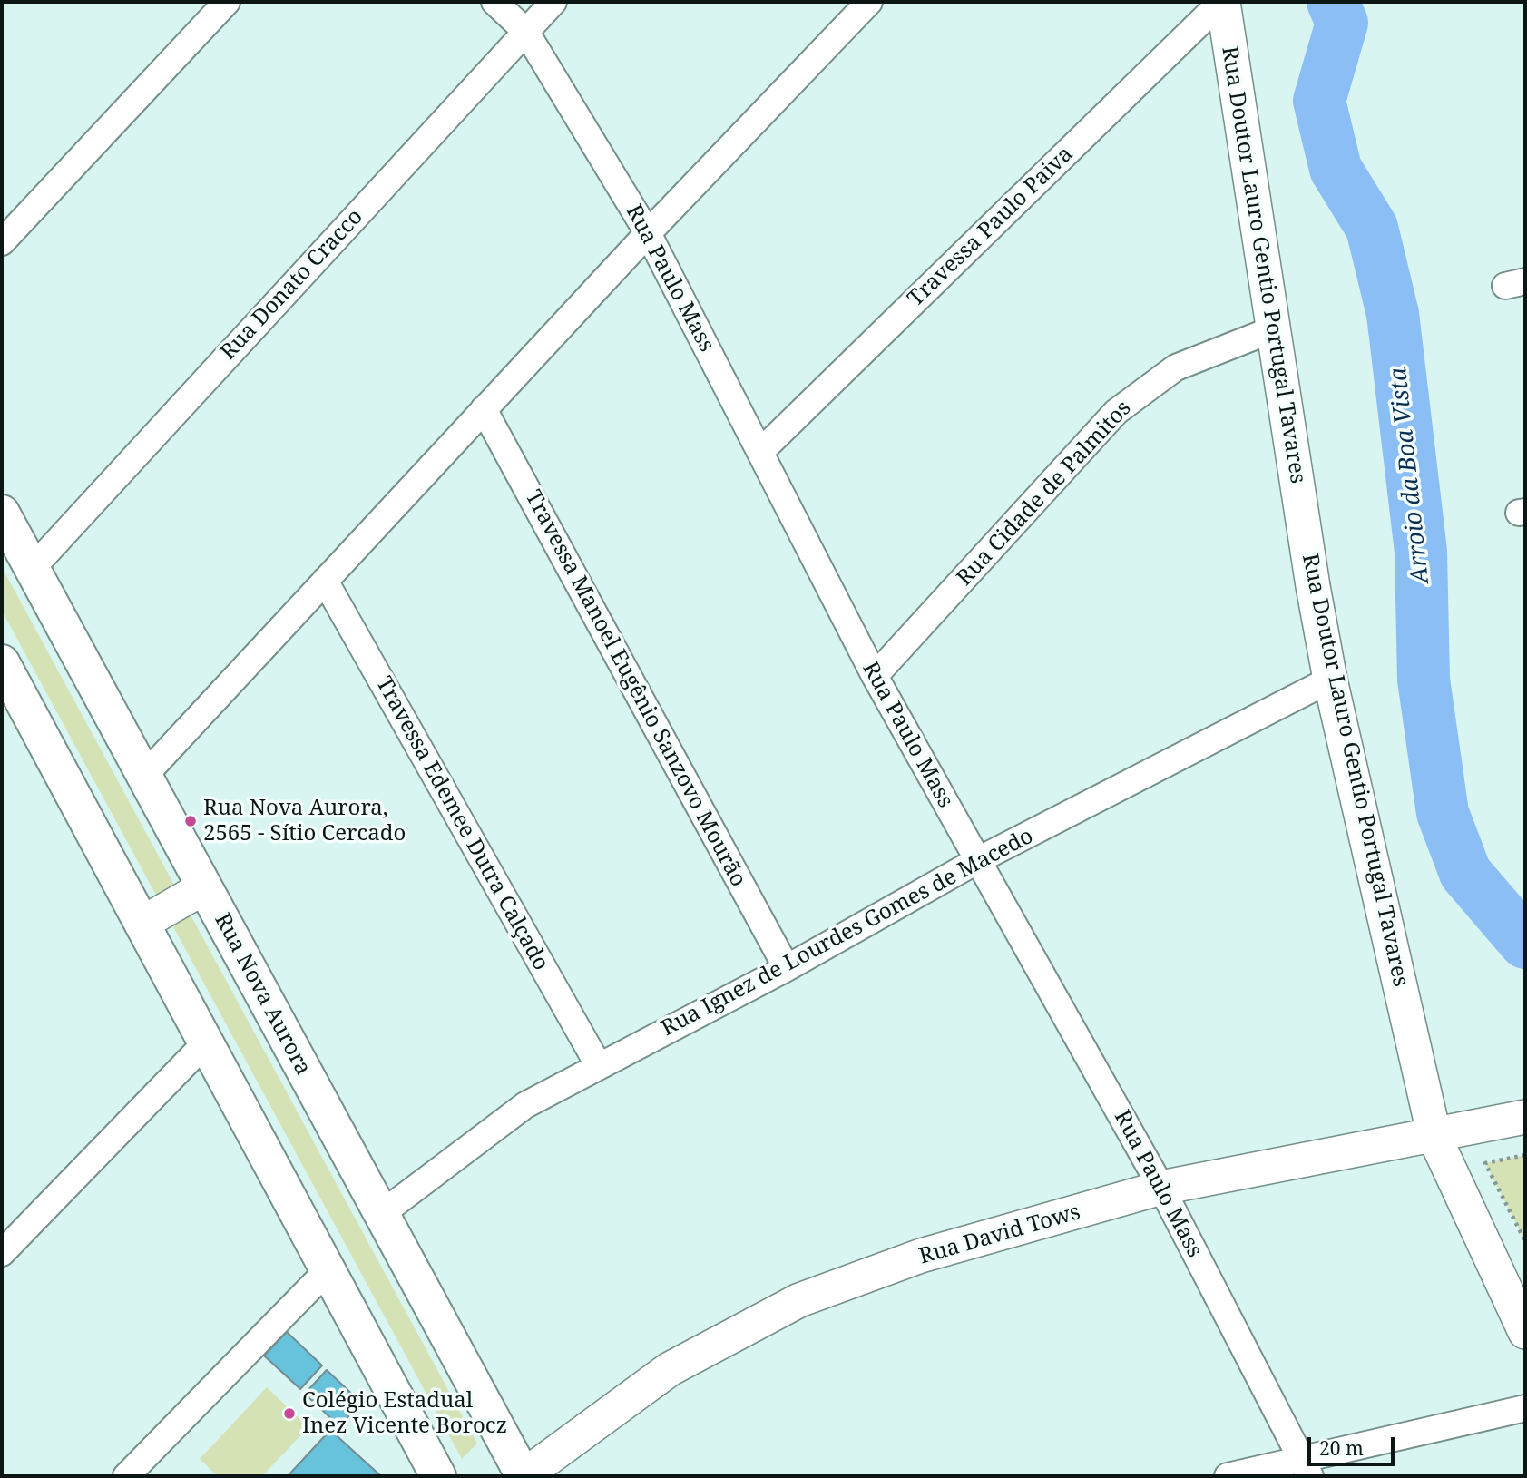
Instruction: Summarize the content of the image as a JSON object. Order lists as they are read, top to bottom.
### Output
{
  "streets": {
    "main road": ["Rua Nova Aurora"],
    "street": [
      "Travessa Paulo Paiva",
      "Rua Doutor Lauro Gentio Portugal Tavares",
      "Rua Paulo Mass",
      "Rua Donato Cracco",
      "Rua Cidade de Palmitos",
      "Travessa Manoel Eugênio Sanzovo Mourão",
      "Travessa Edemee Dutra Calçado",
      "Rua Ignez de Lourdes Gomes de Macedo",
      "Rua David Tows"
    ]
  },
  "crossings": [
    ["Travessa Paulo Paiva", "Rua Doutor Lauro Gentio Portugal Tavares"],
    ["Travessa Paulo Paiva", "Rua Paulo Mass"],
    ["Rua Doutor Lauro Gentio Portugal Tavares", "Rua Cidade de Palmitos"],
    ["Rua Doutor Lauro Gentio Portugal Tavares", "Rua Ignez de Lourdes Gomes de Macedo"],
    ["Rua Doutor Lauro Gentio Portugal Tavares", "Rua David Tows"],
    ["Rua Paulo Mass", "Rua Donato Cracco"],
    ["Rua Paulo Mass", "Rua Cidade de Palmitos"],
    ["Rua Paulo Mass", "Rua Ignez de Lourdes Gomes de Macedo"],
    ["Rua Paulo Mass", "Rua David Tows"],
    ["Rua Donato Cracco", "Rua Nova Aurora"],
    ["Travessa Manoel Eugênio Sanzovo Mourão", "Rua Ignez de Lourdes Gomes de Macedo"],
    ["Travessa Edemee Dutra Calçado", "Rua Ignez de Lourdes Gomes de Macedo"],
    ["Rua Ignez de Lourdes Gomes de Macedo", "Rua Nova Aurora"],
    ["Rua Nova Aurora", "Rua David Tows"]
  ],
  "water": ["Arroio da Boa Vista"],
  "places": ["Rua Nova Aurora, 2565 - Sítio Cercado", "Colégio Estadual Inez Vicente Borocz"],
  "scale_bar": "20 m"
}
